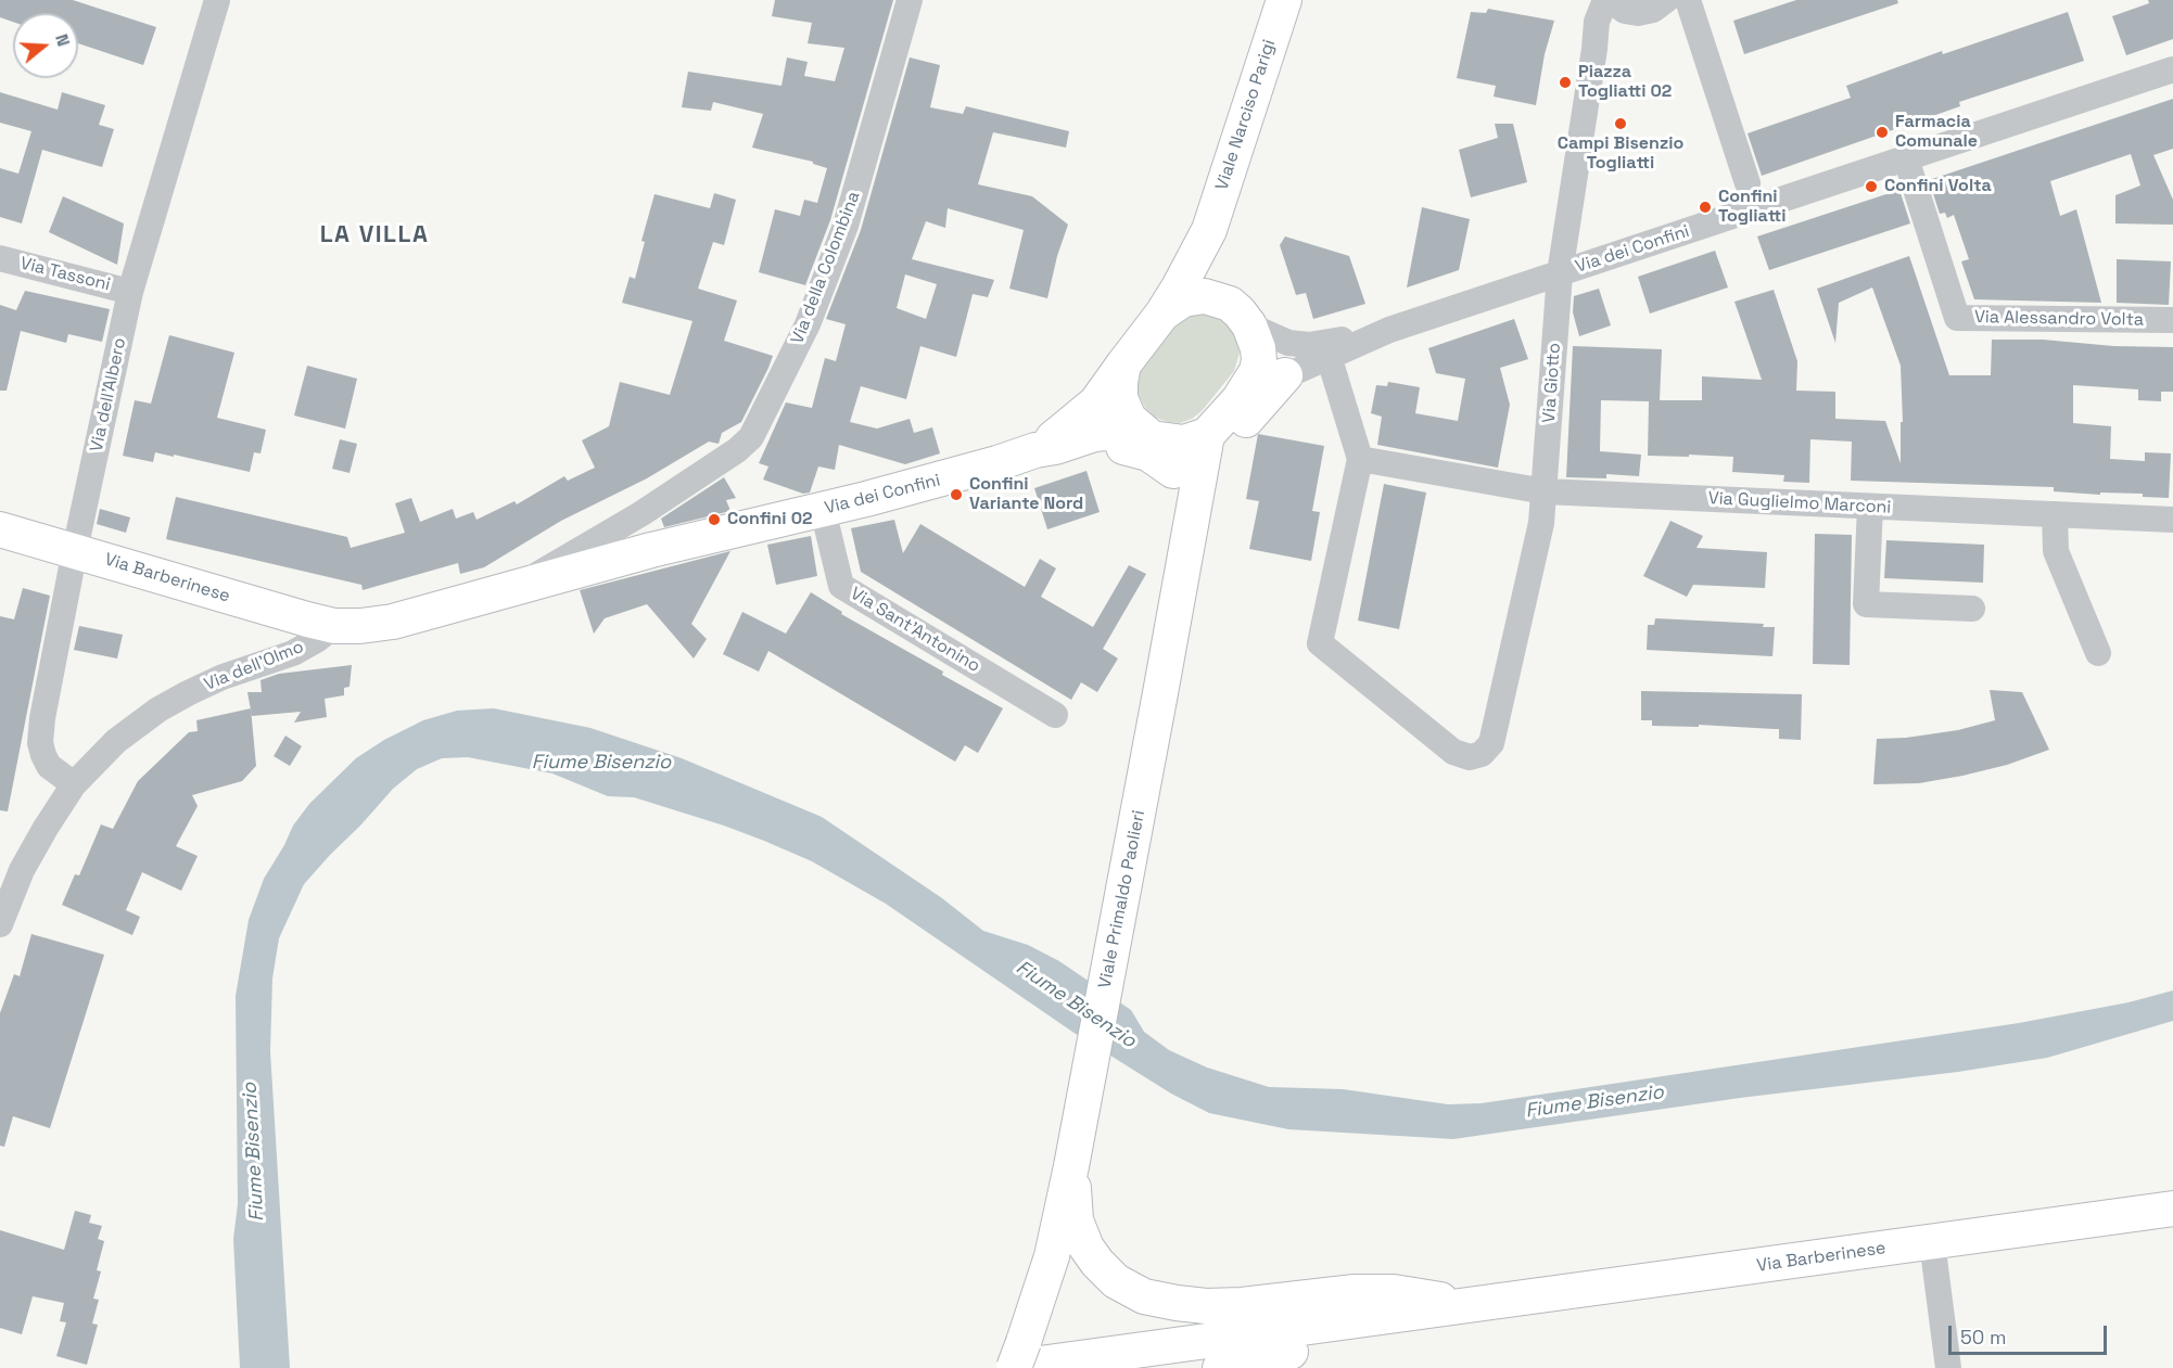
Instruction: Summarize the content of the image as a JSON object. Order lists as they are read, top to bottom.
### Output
{
  "streets": {
    "main road": [
      "Viale Narciso Parigi",
      "Via dei Confini",
      "Via Barberinese",
      "Viale Primaldo Paolieri"
    ],
    "street": [
      "Via della Colombina",
      "Via Tassoni",
      "Via Alessandro Volta",
      "Via Giotto",
      "Via dell'Albero",
      "Via Guglielmo Marconi",
      "Via Sant'Antonino",
      "Via dell'Olmo"
    ]
  },
  "crossings": [
    ["Viale Narciso Parigi", "Via dei Confini"],
    ["Viale Narciso Parigi", "Viale Primaldo Paolieri"],
    ["Via dei Confini", "Via Alessandro Volta"],
    ["Via dei Confini", "Via Giotto"],
    ["Via dei Confini", "Via Sant'Antonino"],
    ["Via dei Confini", "Viale Primaldo Paolieri"],
    ["Via Tassoni", "Via dell'Albero"],
    ["Via Giotto", "Via Guglielmo Marconi"],
    ["Via dell'Albero", "Via Barberinese"],
    ["Via dell'Albero", "Via dell'Olmo"],
    ["Via Barberinese", "Via dell'Olmo"]
  ],
  "districts": ["LA VILLA"],
  "water": ["Fiume Bisenzio"],
  "places": [
    "Piazza Togliatti 02",
    "Campi Bisenzio Togliatti",
    "Farmacia Comunale",
    "Confini Volta",
    "Confini Togliatti",
    "Confini Variante Nord",
    "Confini 02"
  ],
  "scale_bar": "50 m",
  "north": "right"
}
